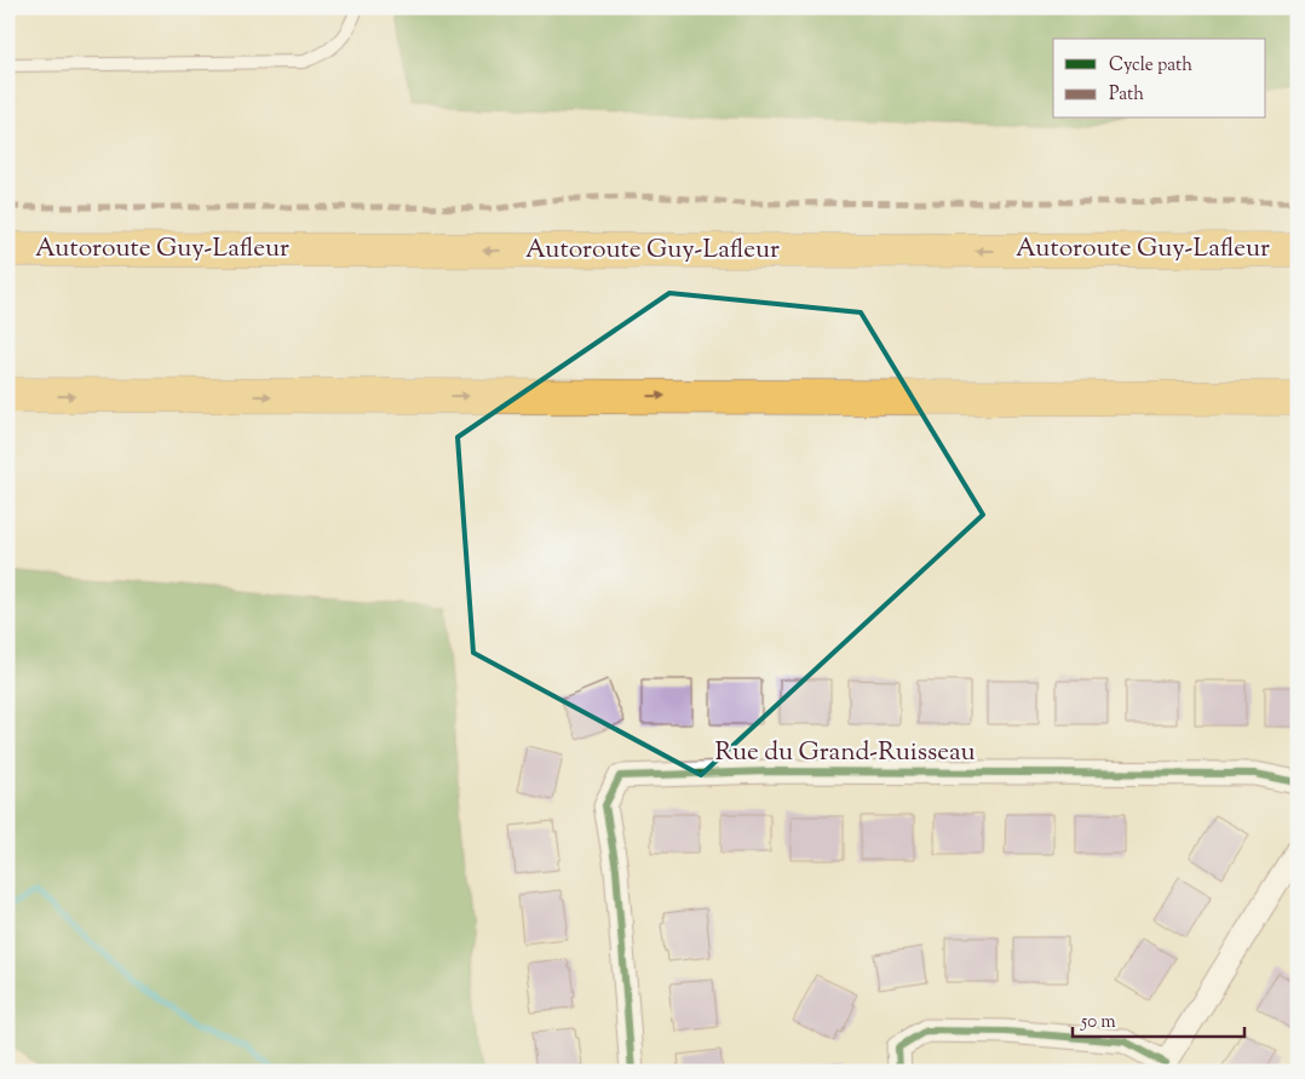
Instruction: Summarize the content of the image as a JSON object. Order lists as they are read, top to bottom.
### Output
{
  "streets": {
    "highway": ["Autoroute Guy-Lafleur"],
    "street": ["Rue du Grand-Ruisseau"]
  },
  "legend": ["Cycle path", "Path"],
  "scale_bar": "50 m"
}
